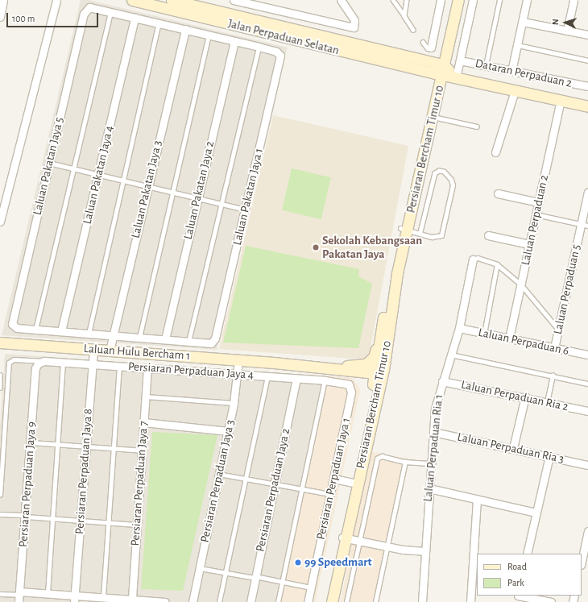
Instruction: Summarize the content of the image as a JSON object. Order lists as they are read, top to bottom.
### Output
{
  "streets": {
    "street": [
      "Jalan Perpaduan Selatan",
      "Dataran Perpaduan 2",
      "Persiaran Bercham Timur 10",
      "Laluan Pakatan Jaya 5",
      "Laluan Pakatan Jaya 4",
      "Laluan Pakatan Jaya 3",
      "Laluan Pakatan Jaya 2",
      "Laluan Pakatan Jaya 1",
      "Laluan Perpaduan 2",
      "Laluan Perpaduan 5",
      "Laluan Perpaduan 6",
      "Laluan Hulu Bercham 1",
      "Persiaran Perpaduan Jaya 4",
      "Laluan Perpaduan Ria 2",
      "Laluan Perpaduan Ria 1",
      "Laluan Perpaduan Ria 3",
      "Persiaran Perpaduan Jaya 8",
      "Persiaran Perpaduan Jaya 1",
      "Persiaran Perpaduan Jaya 3",
      "Persiaran Perpaduan Jaya 7",
      "Persiaran Perpaduan Jaya 9",
      "Persiaran Perpaduan Jaya 2"
    ]
  },
  "crossings": [
    ["Jalan Perpaduan Selatan", "Persiaran Bercham Timur 10"],
    ["Jalan Perpaduan Selatan", "Laluan Perpaduan 2"],
    ["Persiaran Bercham Timur 10", "Laluan Hulu Bercham 1"],
    ["Laluan Pakatan Jaya 3", "Laluan Hulu Bercham 1"],
    ["Laluan Perpaduan 2", "Laluan Perpaduan 6"],
    ["Laluan Perpaduan 5", "Laluan Perpaduan 6"],
    ["Laluan Perpaduan 6", "Laluan Perpaduan Ria 1"],
    ["Laluan Hulu Bercham 1", "Persiaran Perpaduan Jaya 8"],
    ["Laluan Hulu Bercham 1", "Persiaran Perpaduan Jaya 3"],
    ["Persiaran Perpaduan Jaya 4", "Persiaran Perpaduan Jaya 8"],
    ["Persiaran Perpaduan Jaya 4", "Persiaran Perpaduan Jaya 1"],
    ["Persiaran Perpaduan Jaya 4", "Persiaran Perpaduan Jaya 3"],
    ["Persiaran Perpaduan Jaya 4", "Persiaran Perpaduan Jaya 7"],
    ["Persiaran Perpaduan Jaya 4", "Persiaran Perpaduan Jaya 9"],
    ["Persiaran Perpaduan Jaya 4", "Persiaran Perpaduan Jaya 2"],
    ["Laluan Perpaduan Ria 2", "Laluan Perpaduan Ria 1"],
    ["Laluan Perpaduan Ria 1", "Laluan Perpaduan Ria 3"]
  ],
  "places": ["Sekolah Kebangsaan Pakatan Jaya", "99 Speedmart"],
  "legend": ["Road", "Park"],
  "scale_bar": "100 m",
  "north": "left"
}
